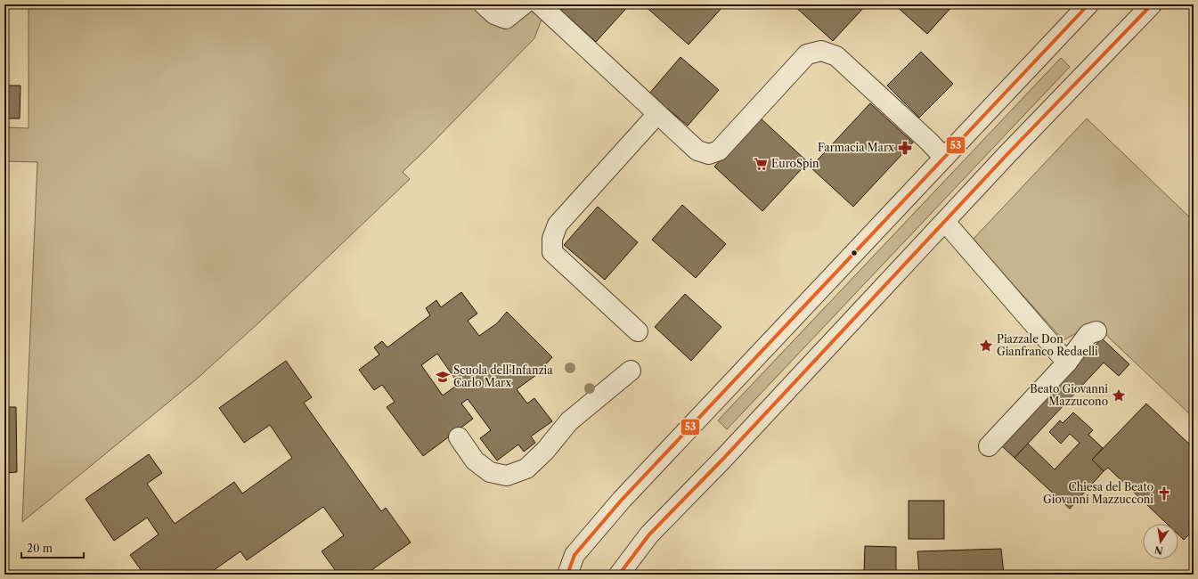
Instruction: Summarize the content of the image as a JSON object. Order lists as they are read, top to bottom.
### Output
{
  "places": {
    "pharmacy": ["Farmacia Marx"],
    "supermarket": ["EuroSpin"],
    "place": ["Piazzale Don Gianfranco Redaelli", "Beato Giovanni Mazzucono"],
    "school or university": ["Scuola dell’Infanzia Carlo Marx"],
    "church": ["Chiesa del Beato Giovanni Mazzucconi"]
  },
  "lines": ["transit line 53"],
  "scale_bar": "20 m",
  "north": "bottom"
}
